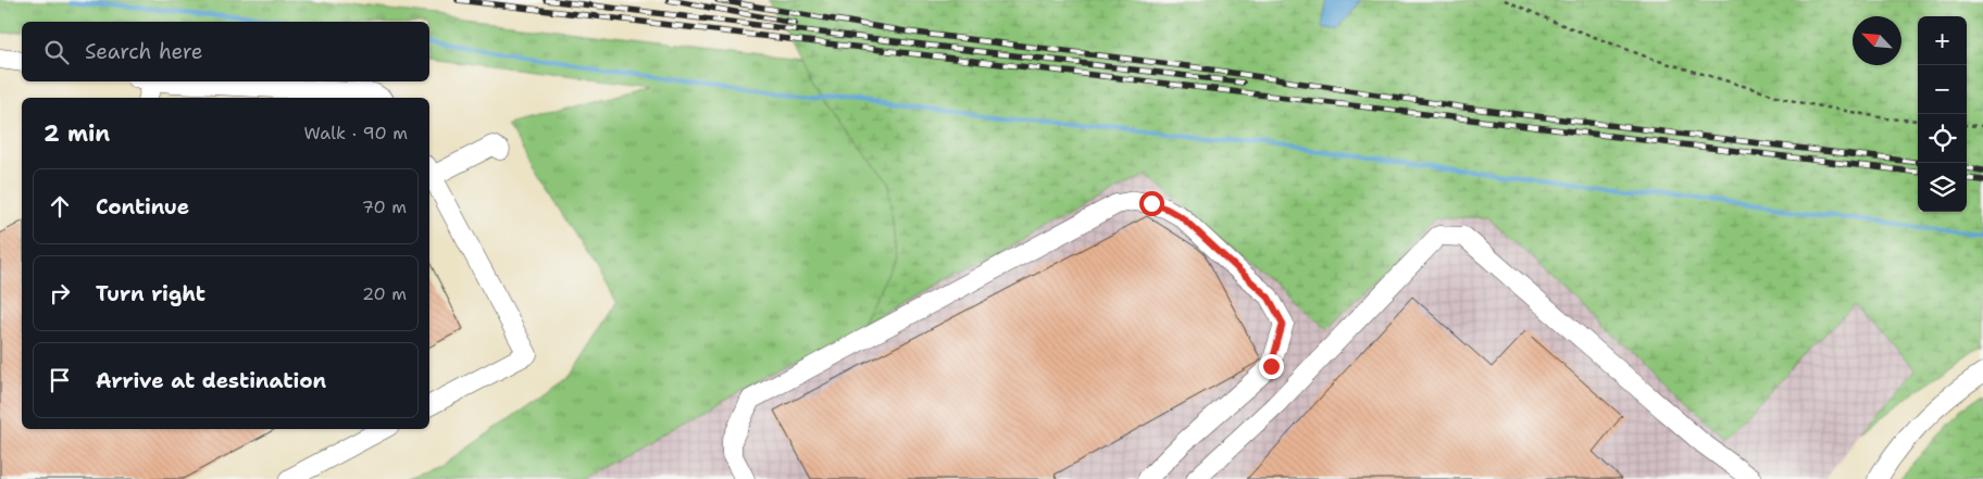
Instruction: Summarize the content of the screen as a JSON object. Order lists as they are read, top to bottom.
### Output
{
  "north": "top left",
  "page": {
    "map_buttons": ["+", "−"],
    "search": "Search here",
    "heading": ["2 min", "Walk · 90 m"],
    "list": [
      ["Continue", "70 m"],
      ["Turn right", "20 m"],
      "Arrive at destination"
    ]
  }
}
